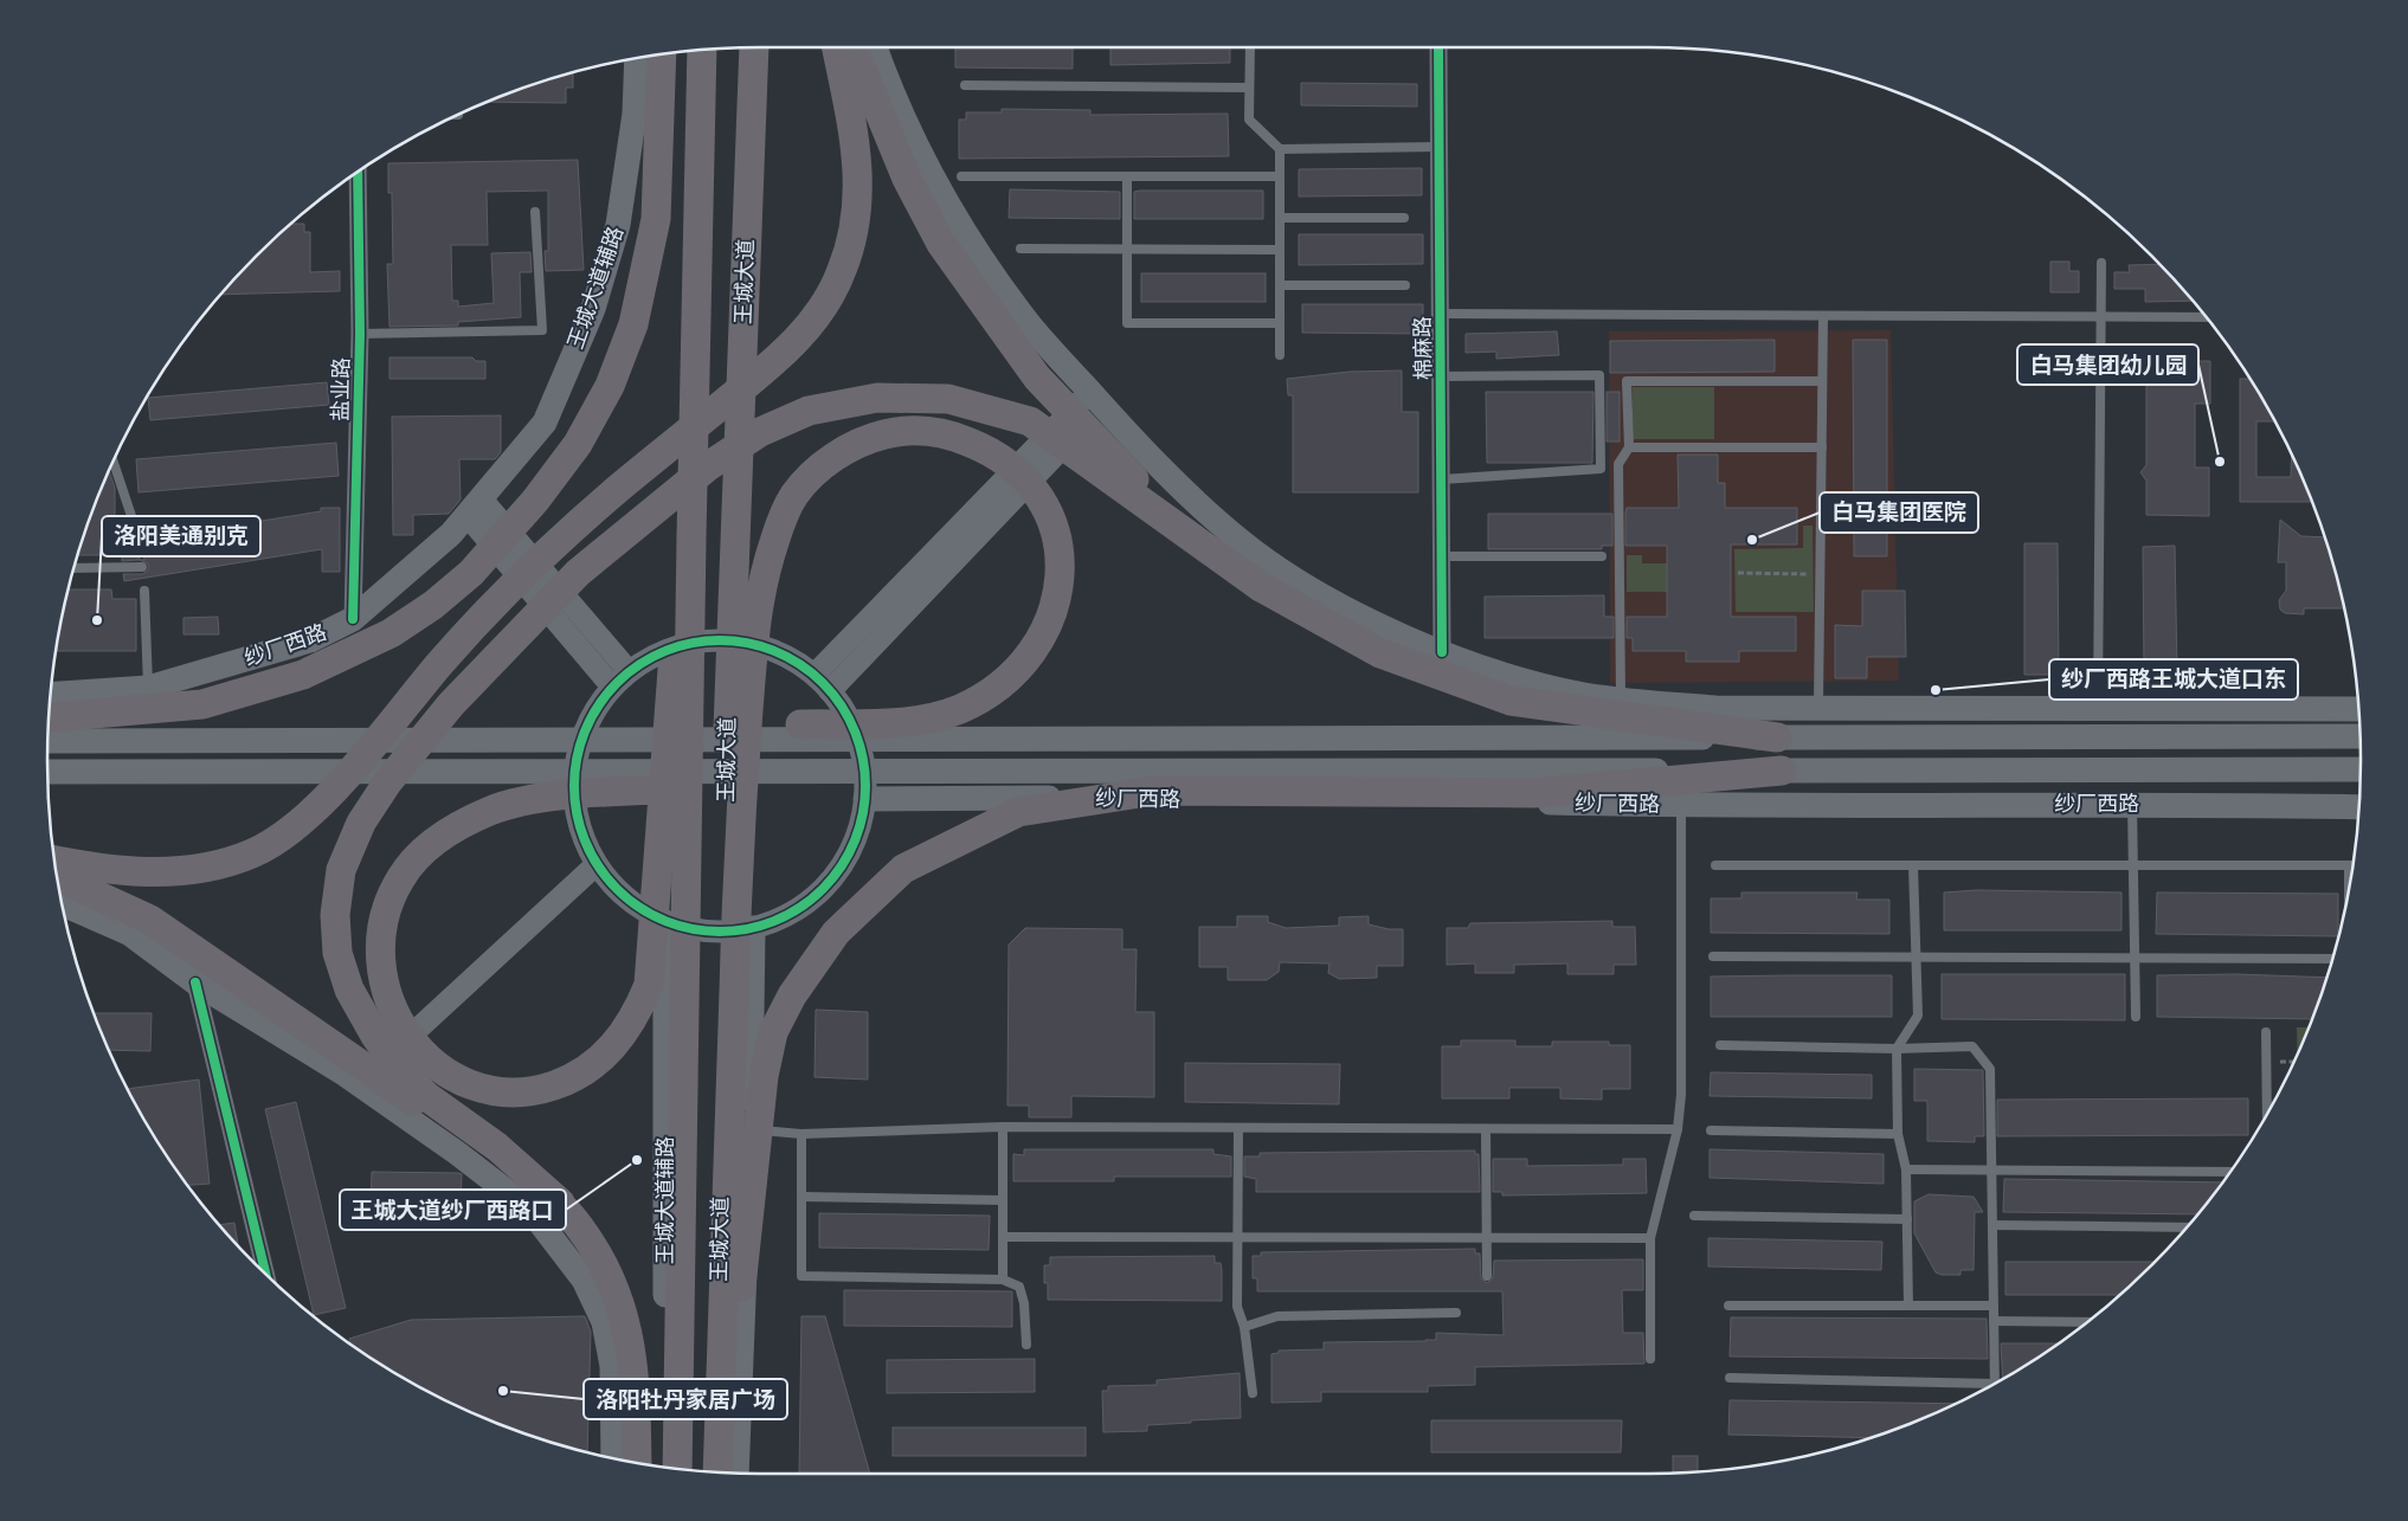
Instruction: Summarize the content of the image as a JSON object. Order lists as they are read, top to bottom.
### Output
{
  "streets": {
    "highway": ["王城大道"],
    "main road": ["王城大道辅路", "纱厂西路"],
    "street": ["棉麻路", "盐业路"]
  },
  "crossings": [
    ["王城大道辅路", "纱厂西路"],
    ["盐业路", "纱厂西路"]
  ],
  "places": [
    "白马集团幼儿园",
    "白马集团医院",
    "洛阳美通别克",
    "纱厂西路王城大道口东",
    "王城大道纱厂西路口",
    "洛阳牡丹家居广场"
  ]
}
